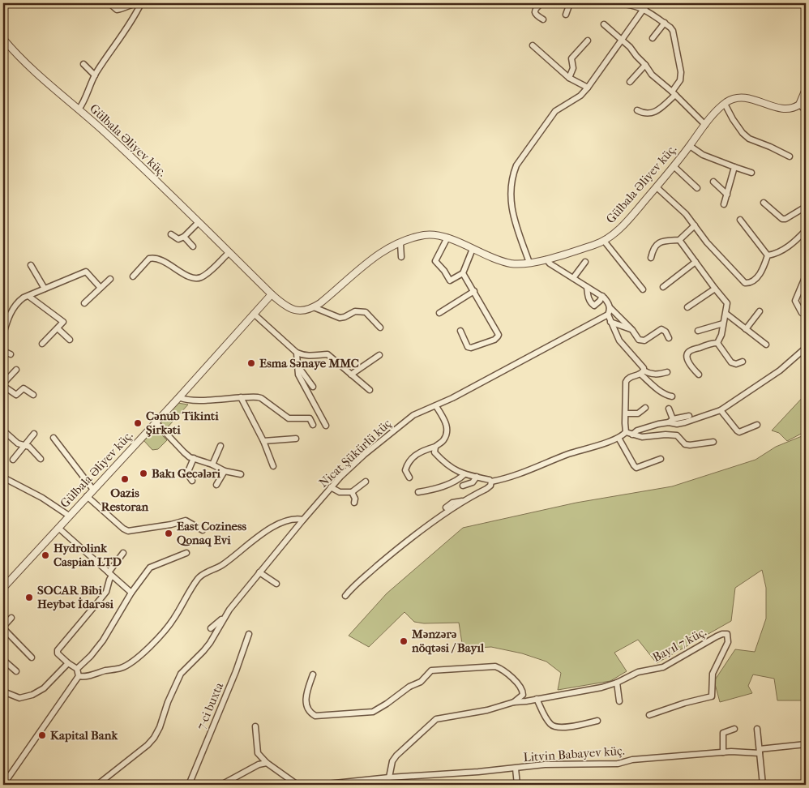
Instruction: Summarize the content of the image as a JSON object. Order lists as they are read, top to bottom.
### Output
{
  "streets": {
    "street": [
      "Gülbala Əliyev küç.",
      "Nicat Şükürlü küç",
      "Bayıl 7 küç.",
      "7-ci buxta",
      "Litvin Babayev küç."
    ]
  },
  "crossings": [
    ["Bayıl 7 küç.", "Litvin Babayev küç."]
  ],
  "places": [
    "Esma Sənaye MMC",
    "Cənub Tikinti Şirkəti",
    "Bakı Gecələri",
    "Oazis Restoran",
    "East Coziness Qonaq Evi",
    "Hydrolink Caspian LTD",
    "SOCAR Bibi Heybət İdarəsi",
    "Mənzərə nöqtəsi / Bayıl",
    "Kapital Bank"
  ]
}
